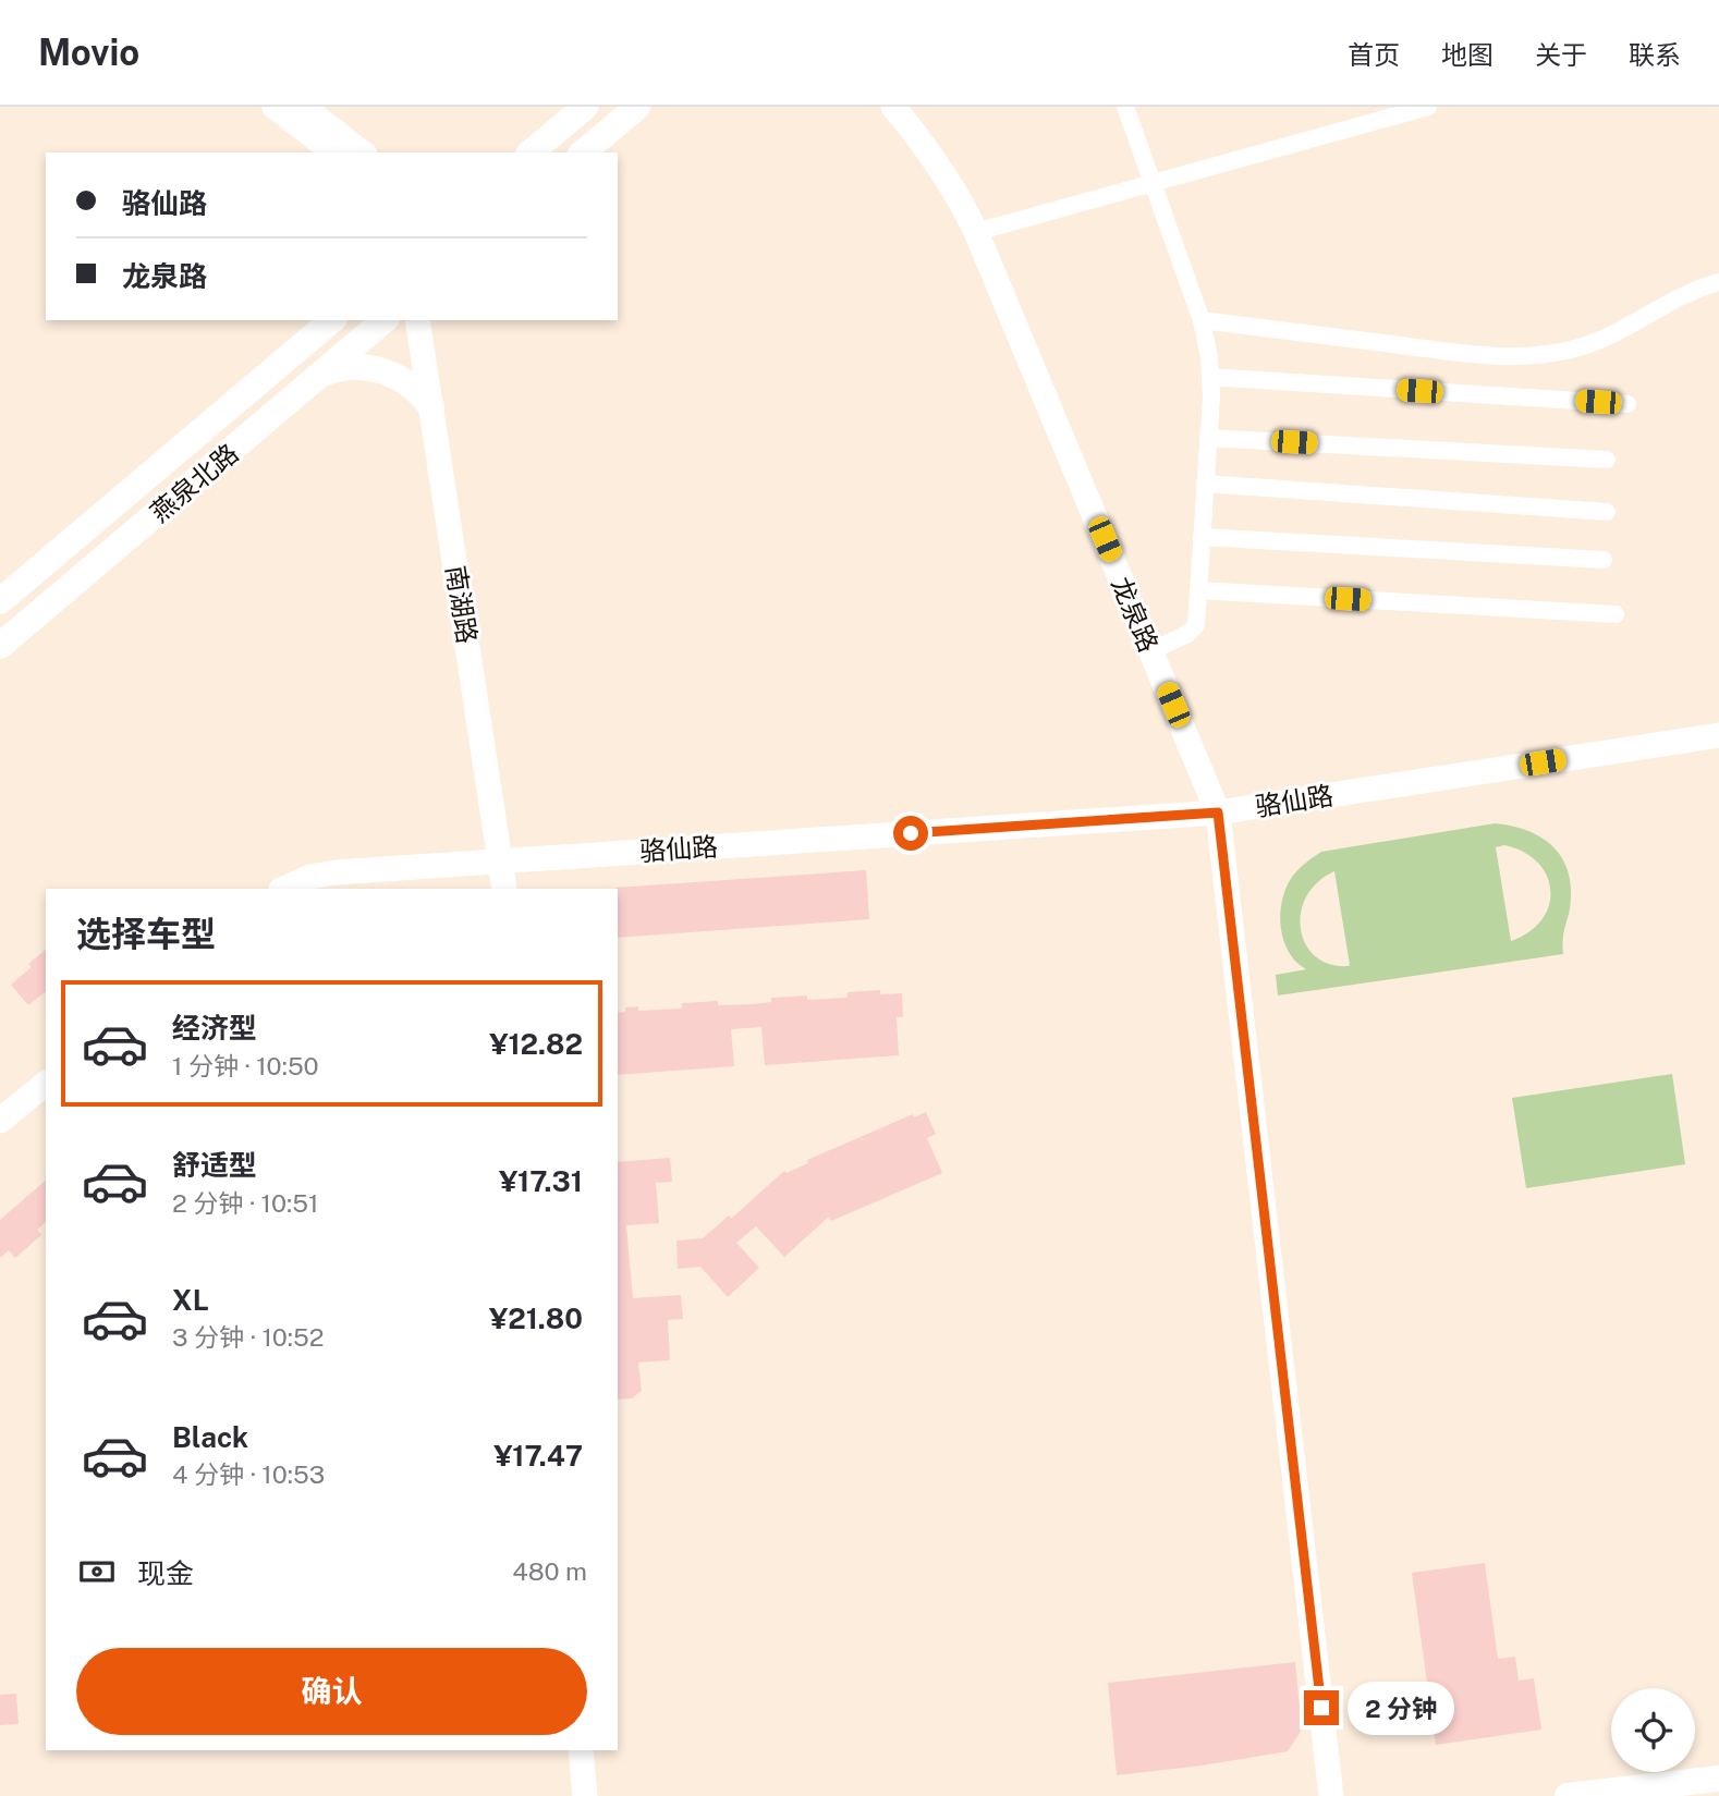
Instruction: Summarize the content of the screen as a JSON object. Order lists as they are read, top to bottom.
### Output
{
  "streets": {
    "main road": [
      "燕泉北路",
      "南湖路",
      "龙泉路",
      "骆仙路"
    ]
  },
  "crossings": [
    ["南湖路", "骆仙路"],
    ["龙泉路", "骆仙路"]
  ],
  "page": {
    "header": "Movio",
    "nav": [
      "首页",
      "地图",
      "关于",
      "联系"
    ],
    "banner": ["骆仙路", "龙泉路"],
    "heading": "选择车型",
    "list": [
      {
        "name": "经济型",
        "note": "1 分钟 · 10:50",
        "value": "¥12.82"
      },
      {
        "name": "舒适型",
        "note": "2 分钟 · 10:51",
        "value": "¥17.31"
      },
      {
        "name": "XL",
        "note": "3 分钟 · 10:52",
        "value": "¥21.80"
      },
      {
        "name": "Black",
        "note": "4 分钟 · 10:53",
        "value": "¥17.47"
      }
    ],
    "pay": ["现金", "480 m"],
    "buttons": "确认",
    "bubble": "2 分钟"
  }
}
